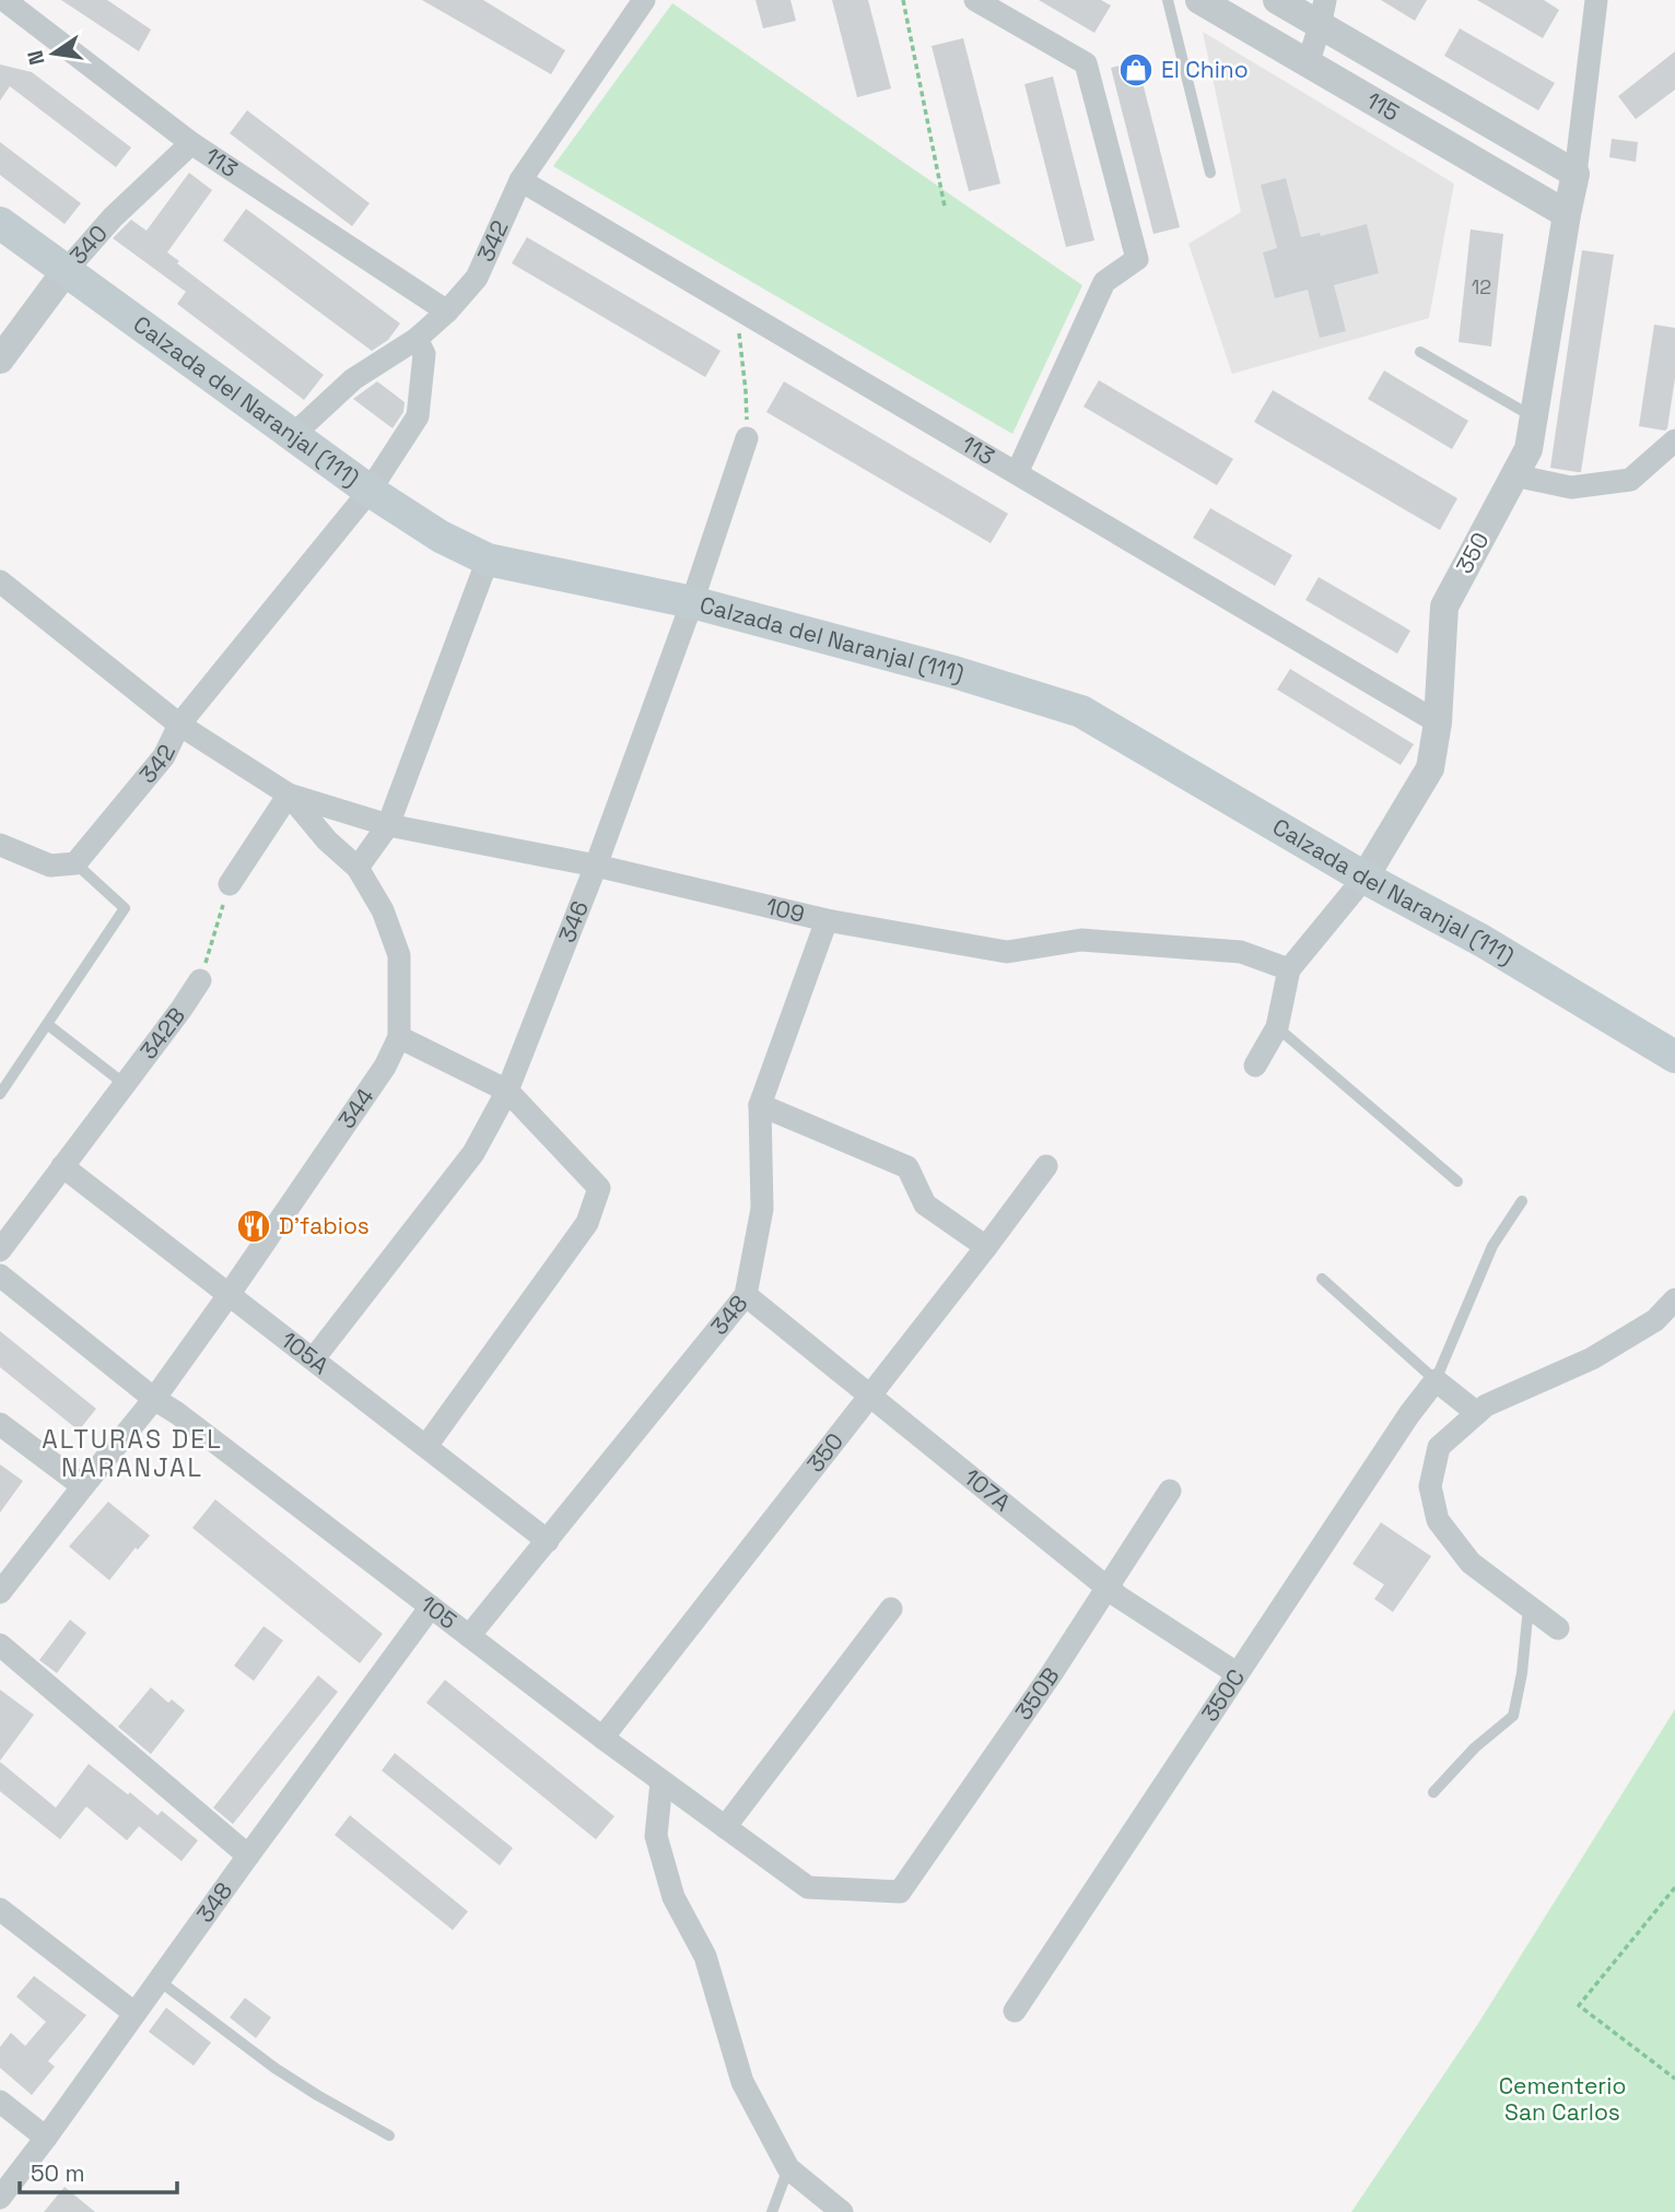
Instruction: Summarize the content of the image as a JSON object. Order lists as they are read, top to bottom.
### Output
{
  "streets": {
    "main road": ["Calzada del Naranjal (111)"],
    "street": [
      "115",
      "113",
      "342",
      "340",
      "350",
      "109",
      "346",
      "342B",
      "344",
      "348",
      "105A",
      "107A",
      "105",
      "350B",
      "350C"
    ]
  },
  "crossings": [
    ["115", "350"],
    ["113", "342"],
    ["113", "340"],
    ["113", "350"],
    ["342", "Calzada del Naranjal (111)"],
    ["342", "109"],
    ["340", "Calzada del Naranjal (111)"],
    ["Calzada del Naranjal (111)", "350"],
    ["Calzada del Naranjal (111)", "346"],
    ["350", "109"],
    ["350", "107A"],
    ["350", "105"],
    ["109", "346"],
    ["109", "344"],
    ["109", "348"],
    ["346", "105A"],
    ["342B", "105A"],
    ["344", "105A"],
    ["344", "105"],
    ["348", "105A"],
    ["348", "107A"],
    ["348", "105"],
    ["107A", "350B"],
    ["107A", "350C"],
    ["105", "350B"]
  ],
  "districts": ["ALTURAS DEL NARANJAL"],
  "parks": ["Cementerio San Carlos"],
  "places": {
    "shop": ["El Chino"],
    "restaurant": ["D'fabios"]
  },
  "house_numbers": ["12"],
  "scale_bar": "50 m",
  "north": "left"
}
